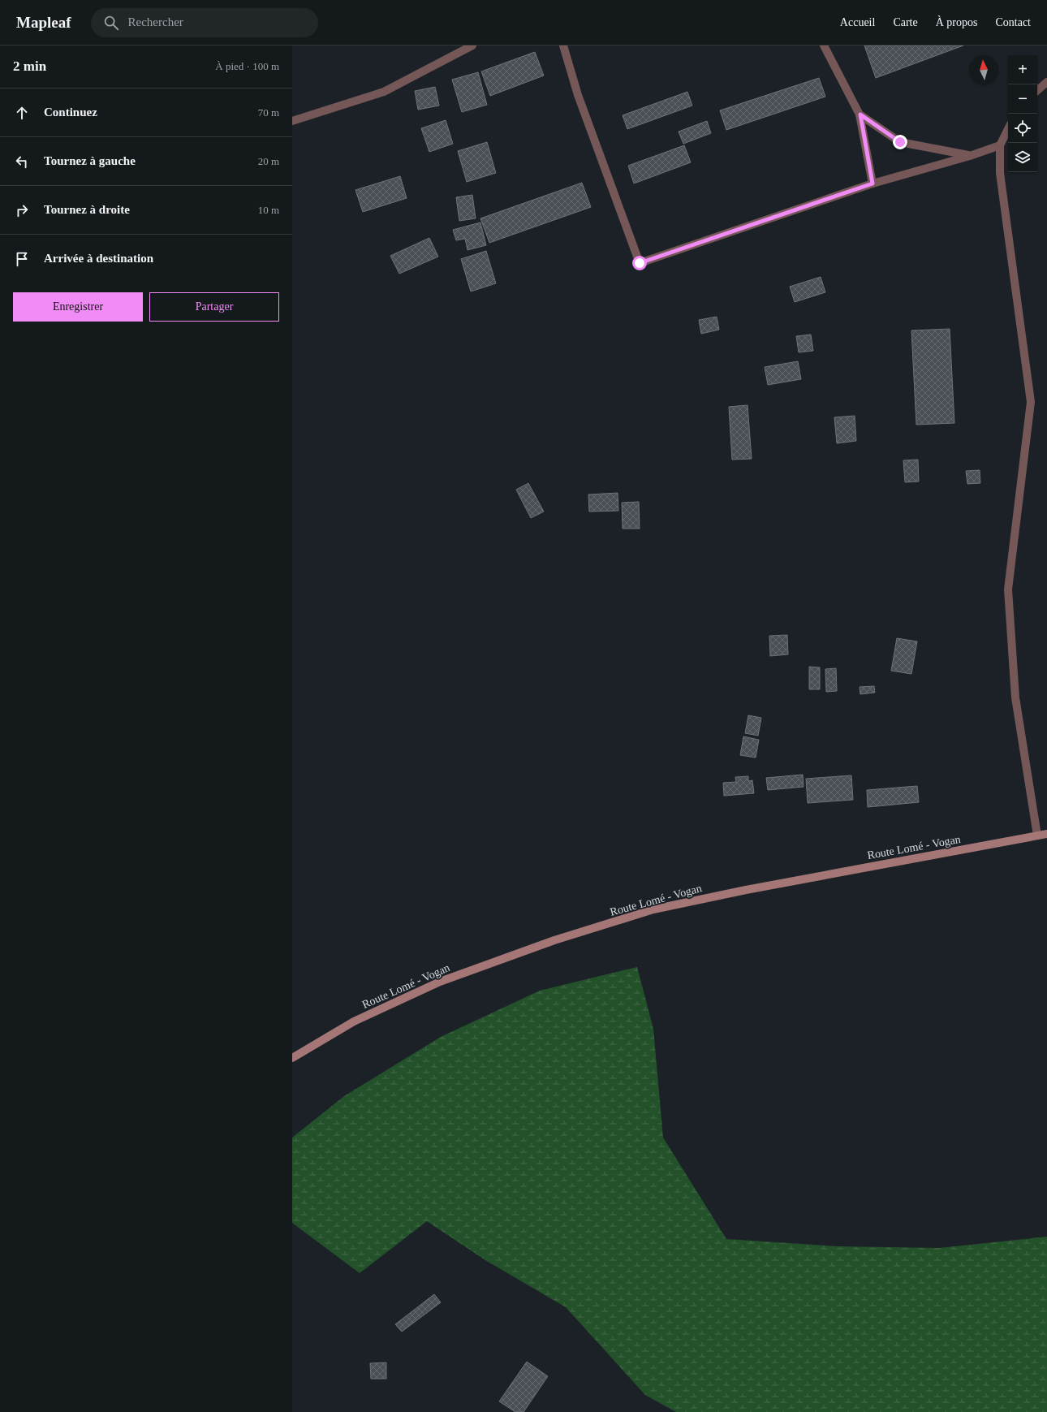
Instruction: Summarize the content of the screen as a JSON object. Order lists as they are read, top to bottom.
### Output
{
  "streets": {
    "main road": ["Route Lomé - Vogan"]
  },
  "north": "top",
  "page": {
    "header": "Mapleaf",
    "search": "Rechercher",
    "nav": [
      "Accueil",
      "Carte",
      "À propos",
      "Contact"
    ],
    "heading": ["2 min", "À pied · 100 m"],
    "map_buttons": ["+", "−"],
    "list": [
      ["Continuez", "70 m"],
      ["Tournez à gauche", "20 m"],
      ["Tournez à droite", "10 m"],
      "Arrivée à destination"
    ],
    "buttons": ["Enregistrer", "Partager"]
  }
}
